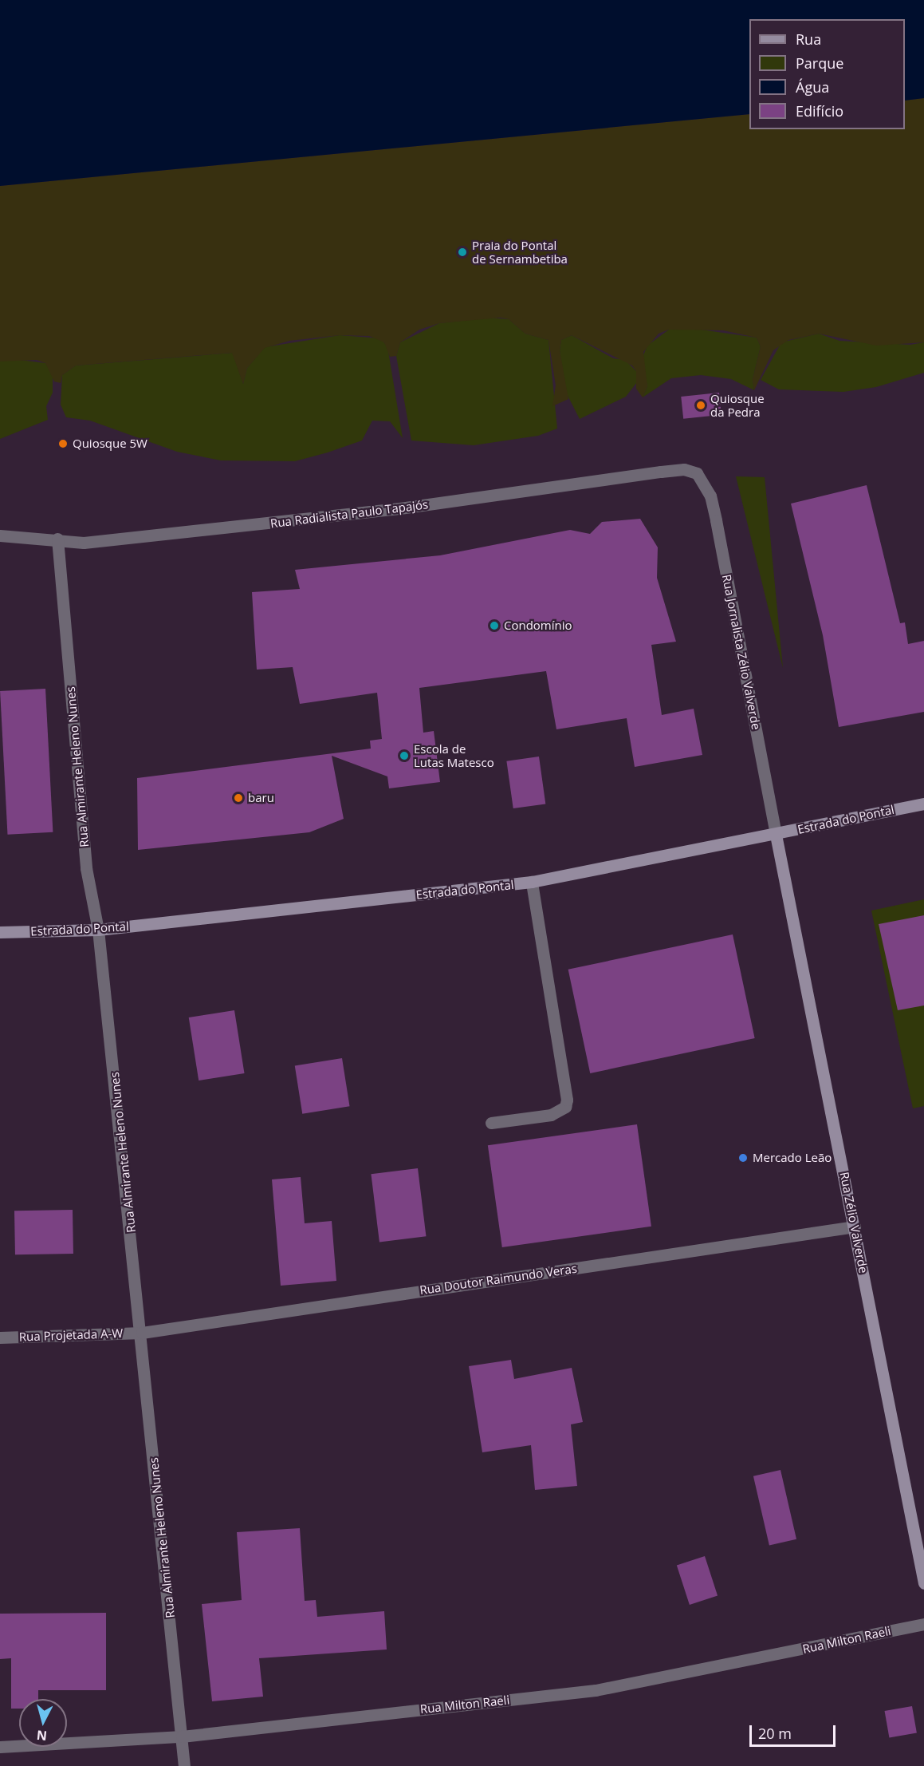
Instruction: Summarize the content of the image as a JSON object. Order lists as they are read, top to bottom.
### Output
{
  "streets": {
    "main road": ["Estrada do Pontal", "Rua Zélio Valverde"],
    "street": [
      "Rua Radialista Paulo Tapajós",
      "Rua Jornalista Zélio Valverde",
      "Rua Almirante Heleno Nunes",
      "Rua Doutor Raimundo Veras",
      "Rua Projetada A-W",
      "Rua Milton Raeli"
    ]
  },
  "crossings": [
    ["Rua Radialista Paulo Tapajós", "Rua Jornalista Zélio Valverde"],
    ["Rua Radialista Paulo Tapajós", "Rua Almirante Heleno Nunes"],
    ["Rua Jornalista Zélio Valverde", "Estrada do Pontal"],
    ["Rua Jornalista Zélio Valverde", "Rua Zélio Valverde"],
    ["Rua Almirante Heleno Nunes", "Estrada do Pontal"],
    ["Rua Almirante Heleno Nunes", "Rua Doutor Raimundo Veras"],
    ["Rua Almirante Heleno Nunes", "Rua Projetada A-W"],
    ["Rua Almirante Heleno Nunes", "Rua Milton Raeli"],
    ["Estrada do Pontal", "Rua Zélio Valverde"],
    ["Rua Zélio Valverde", "Rua Doutor Raimundo Veras"],
    ["Rua Doutor Raimundo Veras", "Rua Projetada A-W"]
  ],
  "places": [
    "Praia do Pontal de Sernambetiba",
    "Quiosque da Pedra",
    "Quiosque 5W",
    "Condomínio",
    "Escola de Lutas Matesco",
    "baru",
    "Mercado Leão"
  ],
  "legend": [
    "Rua",
    "Parque",
    "Água",
    "Edifício"
  ],
  "scale_bar": "20 m",
  "north": "bottom"
}
